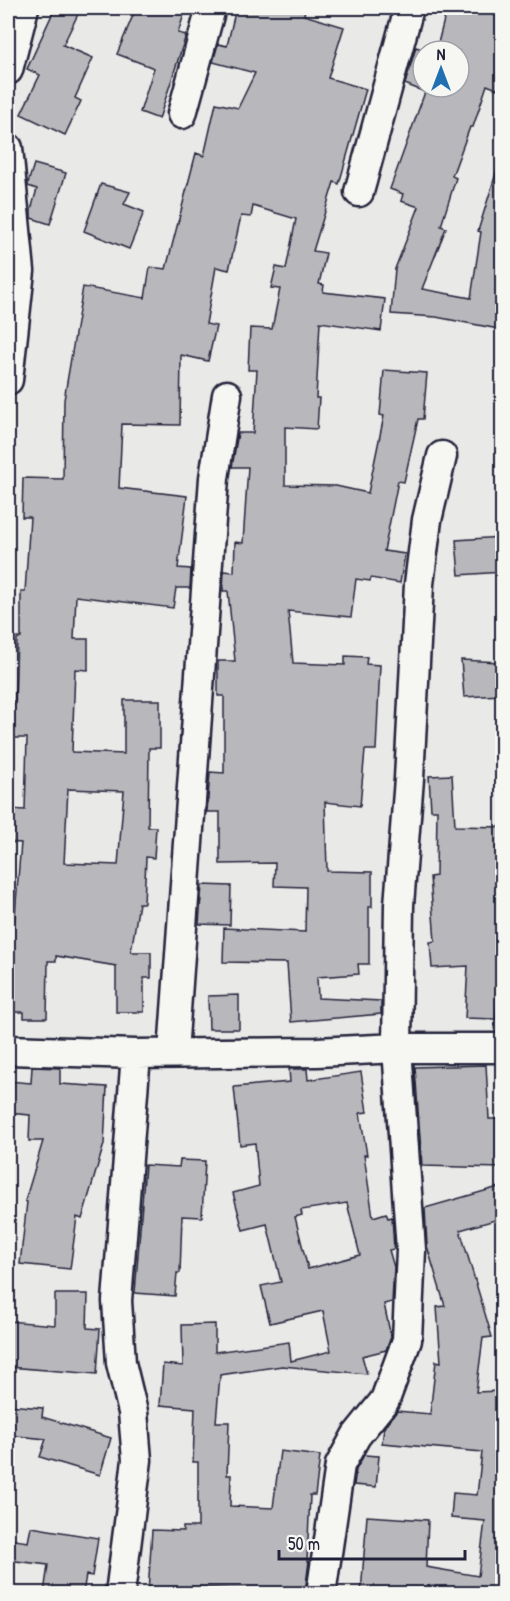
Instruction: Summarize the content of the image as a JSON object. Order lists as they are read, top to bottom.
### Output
{
  "scale_bar": "50 m",
  "north": "top"
}
